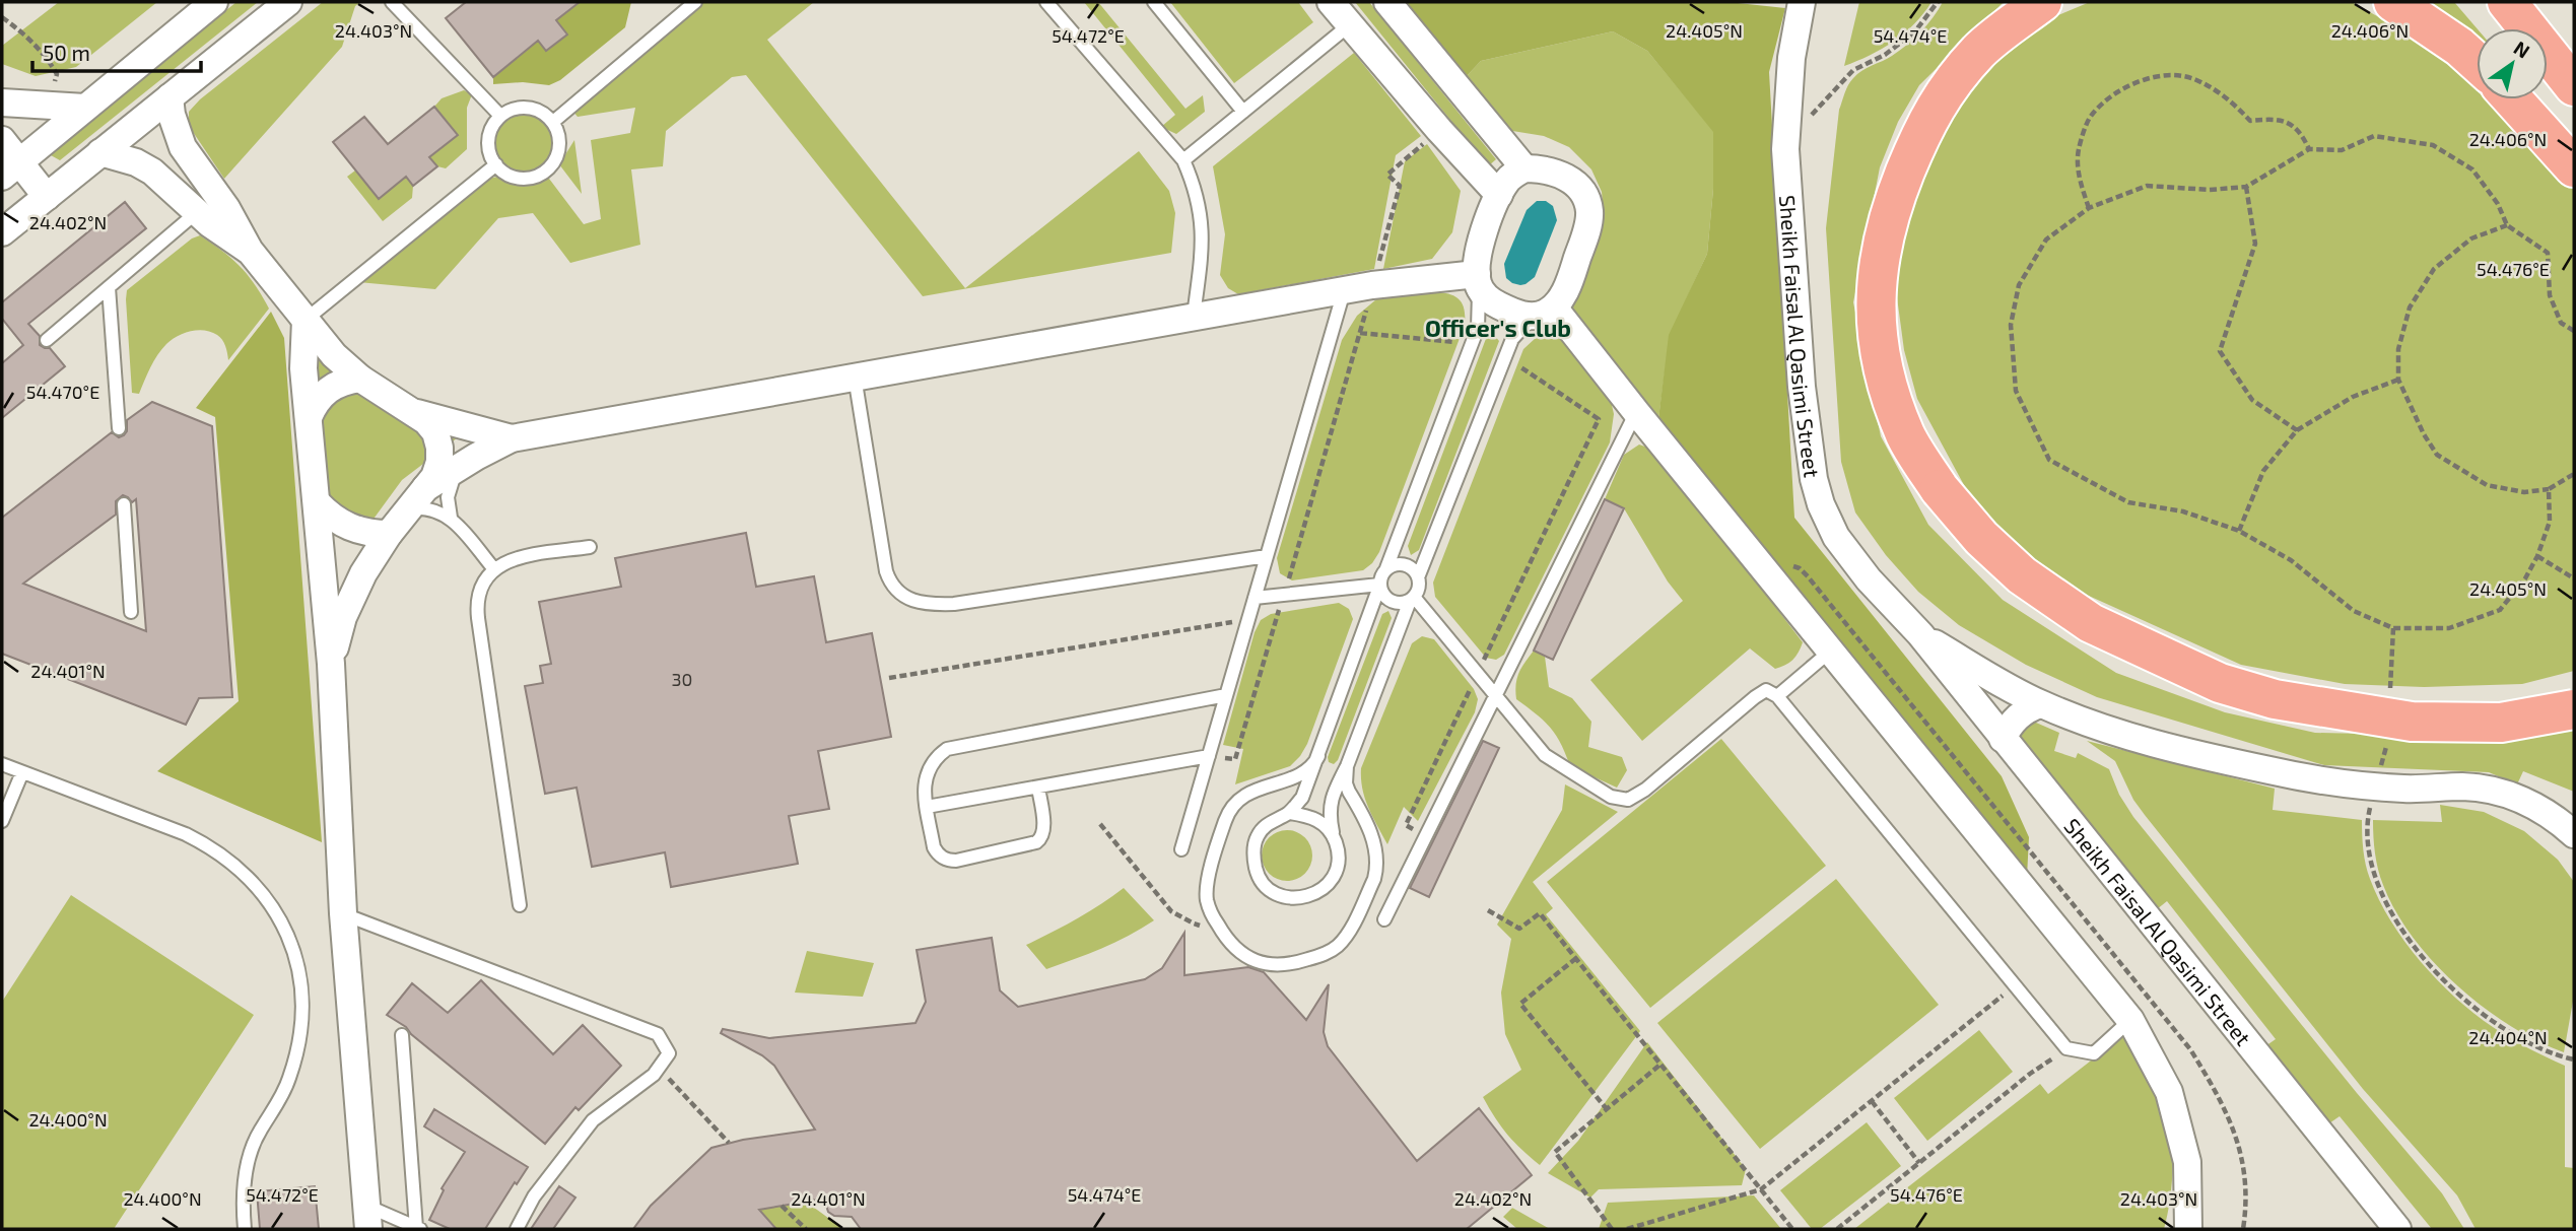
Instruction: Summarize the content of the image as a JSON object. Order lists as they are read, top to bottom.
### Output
{
  "streets": {
    "street": ["Sheikh Faisal Al Qasimi Street"]
  },
  "districts": ["Officer's Club"],
  "house_numbers": ["30"],
  "scale_bar": "50 m",
  "north": "top right",
  "coordinates": [
    "24.403°N",
    "24.405°N",
    "24.406°N",
    "54.472°E",
    "54.474°E",
    "24.402°N",
    "54.476°E",
    "54.470°E",
    "24.401°N",
    "24.404°N",
    "24.400°N"
  ]
}
